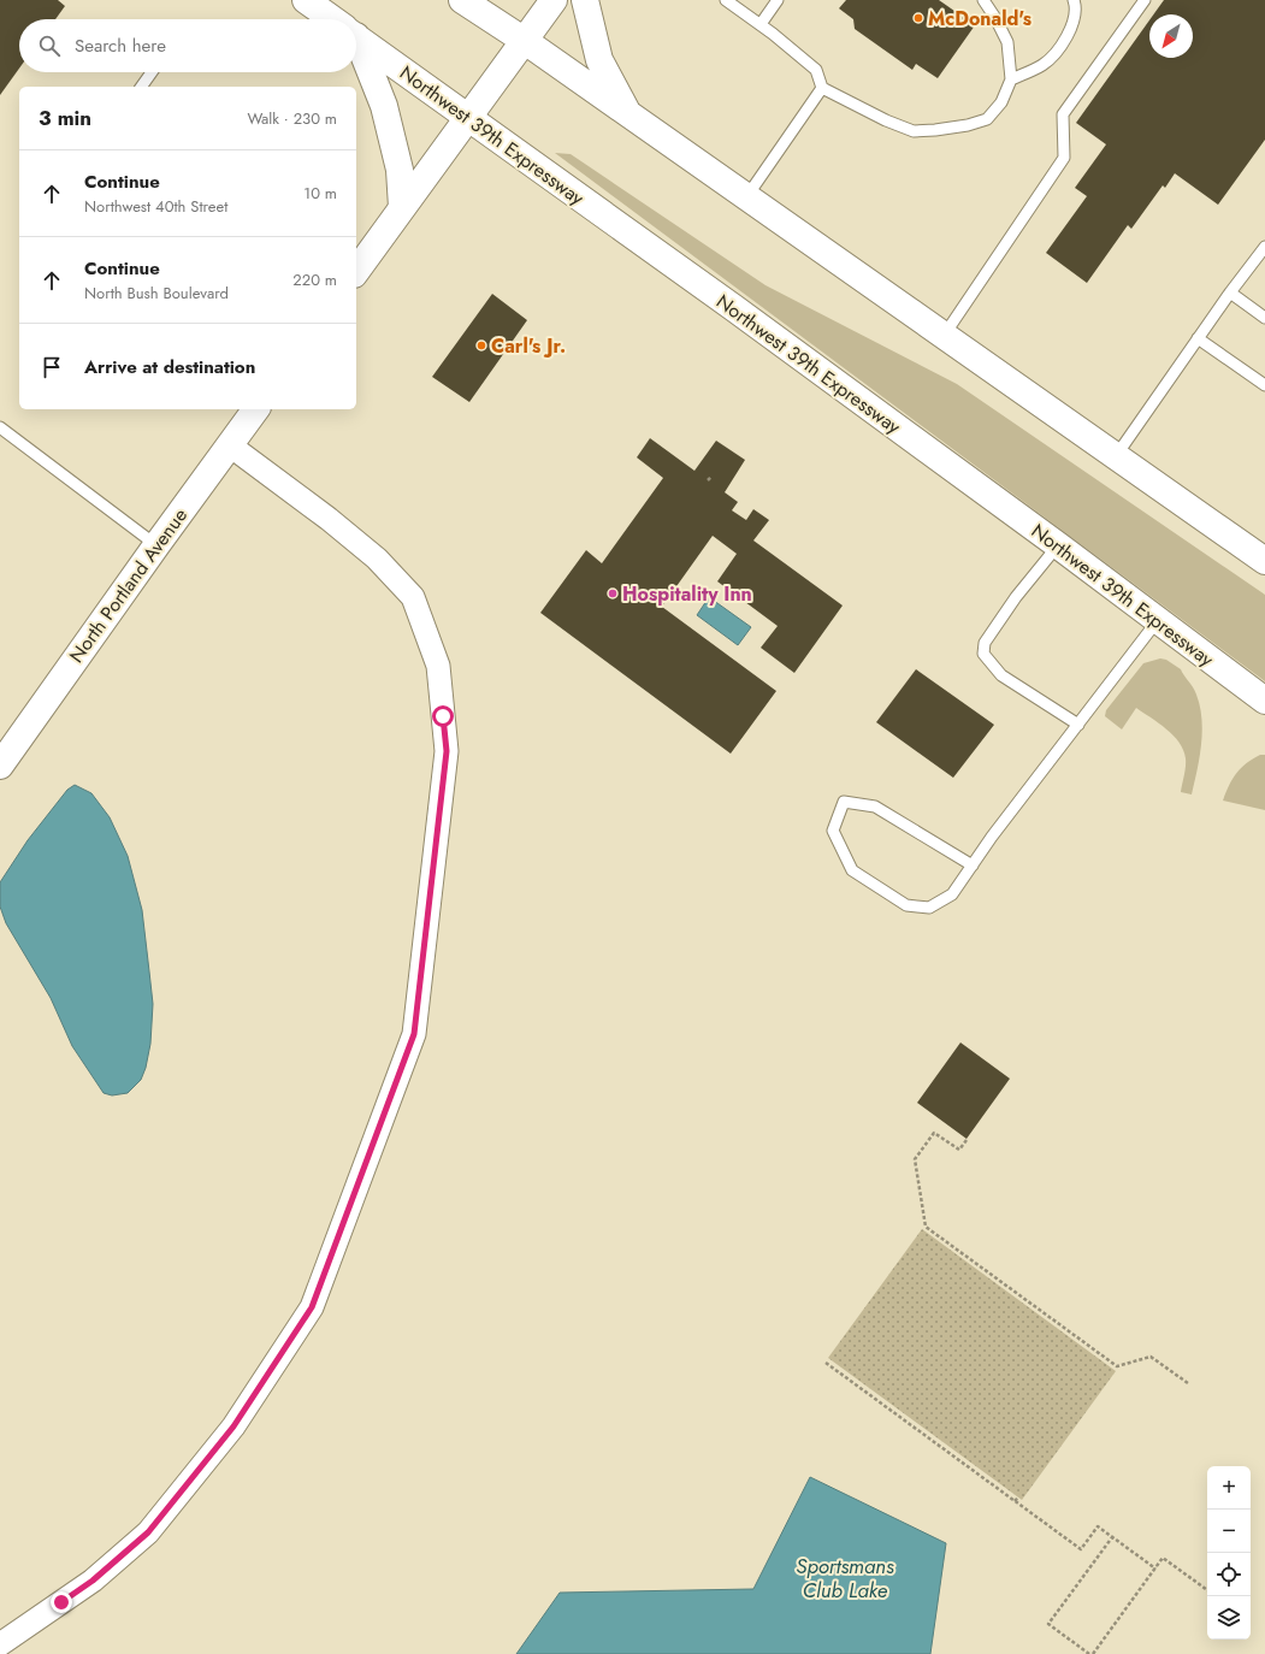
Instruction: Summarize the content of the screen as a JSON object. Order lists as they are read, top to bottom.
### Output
{
  "streets": {
    "main road": ["Northwest 39th Expressway", "North Portland Avenue"]
  },
  "water": ["Sportsmans Club Lake"],
  "places": ["McDonald's", "Carl's Jr.", "Hospitality Inn"],
  "north": "bottom left",
  "page": {
    "search": "Search here",
    "heading": ["3 min", "Walk · 230 m"],
    "list": [
      ["Continue", "Northwest 40th Street", "10 m"],
      ["Continue", "North Bush Boulevard", "220 m"],
      "Arrive at destination"
    ],
    "map_buttons": ["+", "−"]
  }
}
